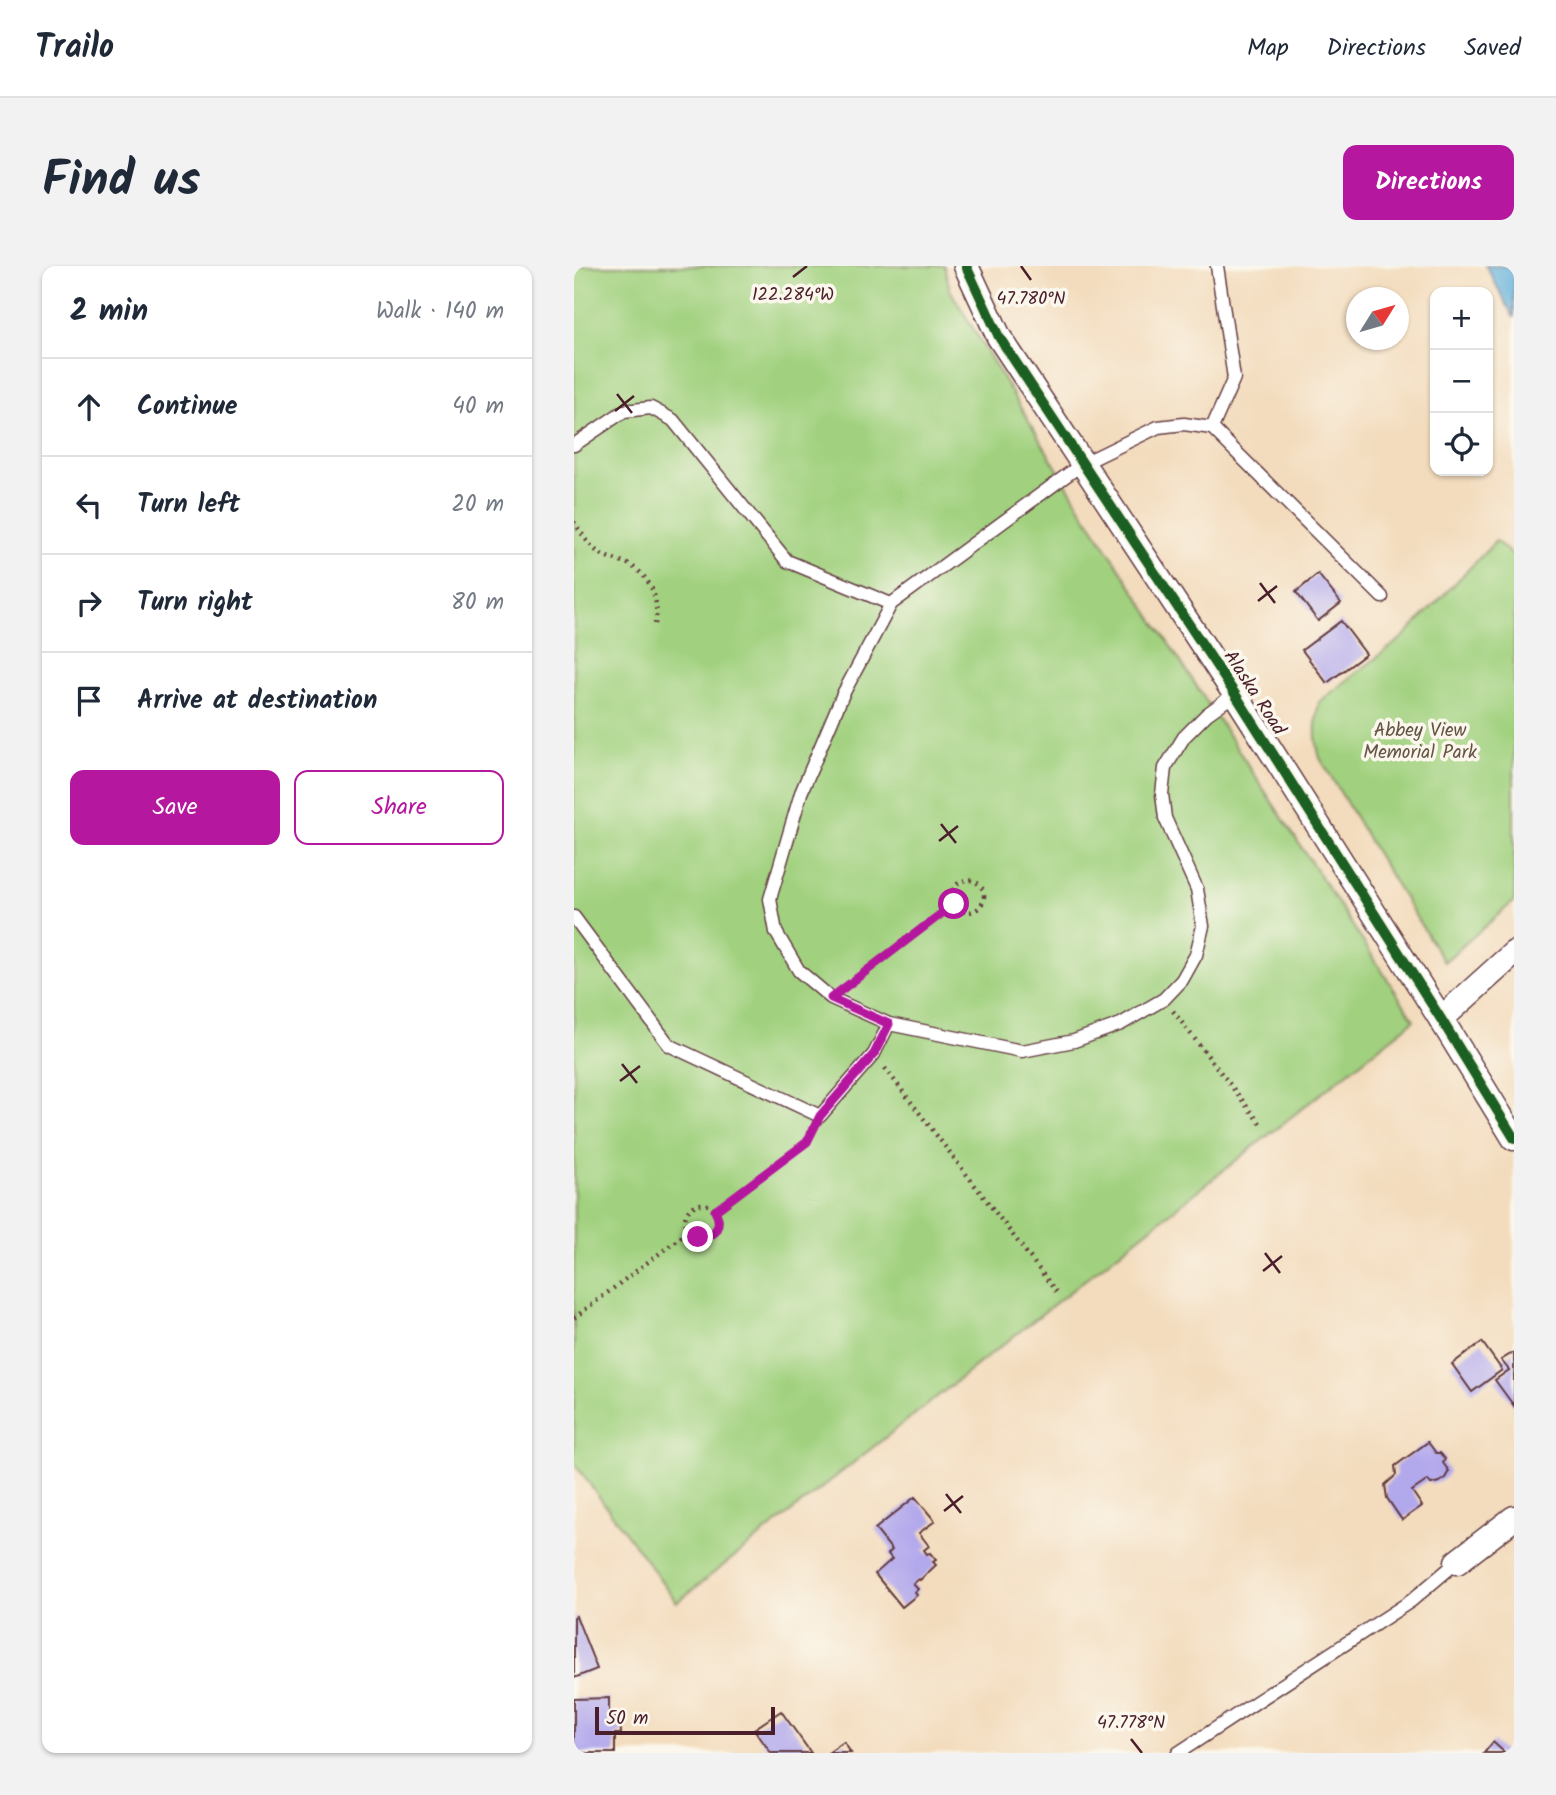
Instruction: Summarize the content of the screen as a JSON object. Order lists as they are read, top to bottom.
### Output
{
  "streets": {
    "street": ["Alaska Road"]
  },
  "parks": ["Abbey View Memorial Park"],
  "scale_bar": "50 m",
  "north": "top right",
  "page": {
    "header": "Trailo",
    "nav": ["Map", "Directions", "Saved"],
    "title": "Find us",
    "buttons": [
      "Directions",
      ["Save", "Share"]
    ],
    "heading": ["2 min", "Walk · 140 m"],
    "map_buttons": ["+", "−"],
    "list": [
      ["Continue", "40 m"],
      ["Turn left", "20 m"],
      ["Turn right", "80 m"],
      "Arrive at destination"
    ],
    "scale": "50 m"
  },
  "coordinates": ["122.284°W", "47.780°N", "47.778°N"]
}
